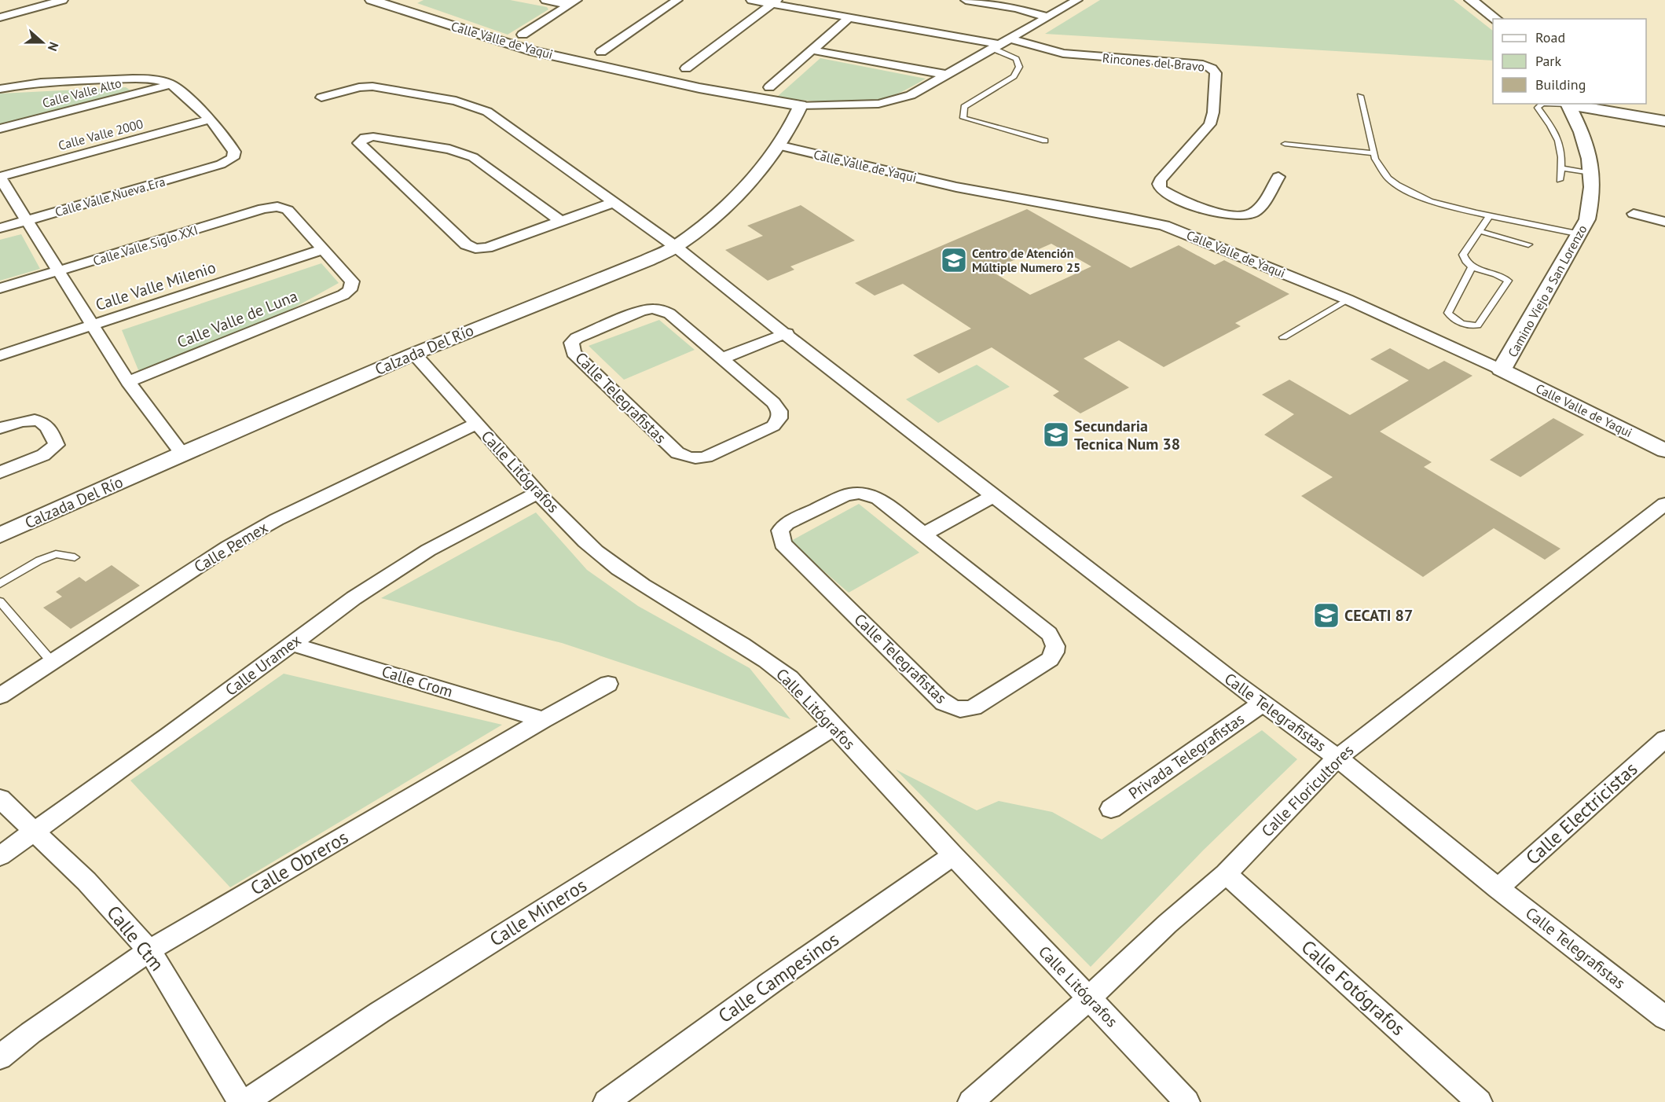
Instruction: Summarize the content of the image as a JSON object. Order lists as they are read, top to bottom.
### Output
{
  "streets": {
    "street": [
      "Calle Valle de Yaqui",
      "Rincones del Bravo",
      "Calle Valle Alto",
      "Calle Valle 2000",
      "Calle Valle Nueva Era",
      "Calle Valle Siglo XXI",
      "Calle Valle Milenio",
      "Camino Viejo a San Lorenzo",
      "Calle Valle de Luna",
      "Calzada Del Río",
      "Calle Telegrafistas",
      "Calle Litógrafos",
      "Calle Pemex",
      "Calle Uramex",
      "Calle Crom",
      "Privada Telegrafistas",
      "Calle Floricultores",
      "Calle Electricistas",
      "Calle Obreros",
      "Calle Mineros",
      "Calle Ctm",
      "Calle Campesinos",
      "Calle Fotógrafos"
    ]
  },
  "crossings": [
    ["Calle Valle de Yaqui", "Camino Viejo a San Lorenzo"],
    ["Calle Valle de Yaqui", "Calzada Del Río"],
    ["Calle Valle 2000", "Calle Valle Nueva Era"],
    ["Calle Valle Siglo XXI", "Calle Valle Milenio"],
    ["Calle Valle Siglo XXI", "Calle Valle de Luna"],
    ["Calle Valle Milenio", "Calle Valle de Luna"],
    ["Calzada Del Río", "Calle Telegrafistas"],
    ["Calzada Del Río", "Calle Litógrafos"],
    ["Calle Telegrafistas", "Privada Telegrafistas"],
    ["Calle Telegrafistas", "Calle Floricultores"],
    ["Calle Telegrafistas", "Calle Electricistas"],
    ["Calle Litógrafos", "Calle Pemex"],
    ["Calle Litógrafos", "Calle Uramex"],
    ["Calle Litógrafos", "Calle Floricultores"],
    ["Calle Litógrafos", "Calle Mineros"],
    ["Calle Litógrafos", "Calle Campesinos"],
    ["Calle Uramex", "Calle Crom"],
    ["Calle Uramex", "Calle Ctm"],
    ["Calle Crom", "Calle Obreros"],
    ["Calle Floricultores", "Calle Fotógrafos"],
    ["Calle Obreros", "Calle Ctm"]
  ],
  "places": {
    "school or university": ["Centro de Atención Múltiple Numero 25", "Secundaria Tecnica Num 38", "CECATI 87"]
  },
  "legend": ["Road", "Park", "Building"],
  "north": "right"
}
